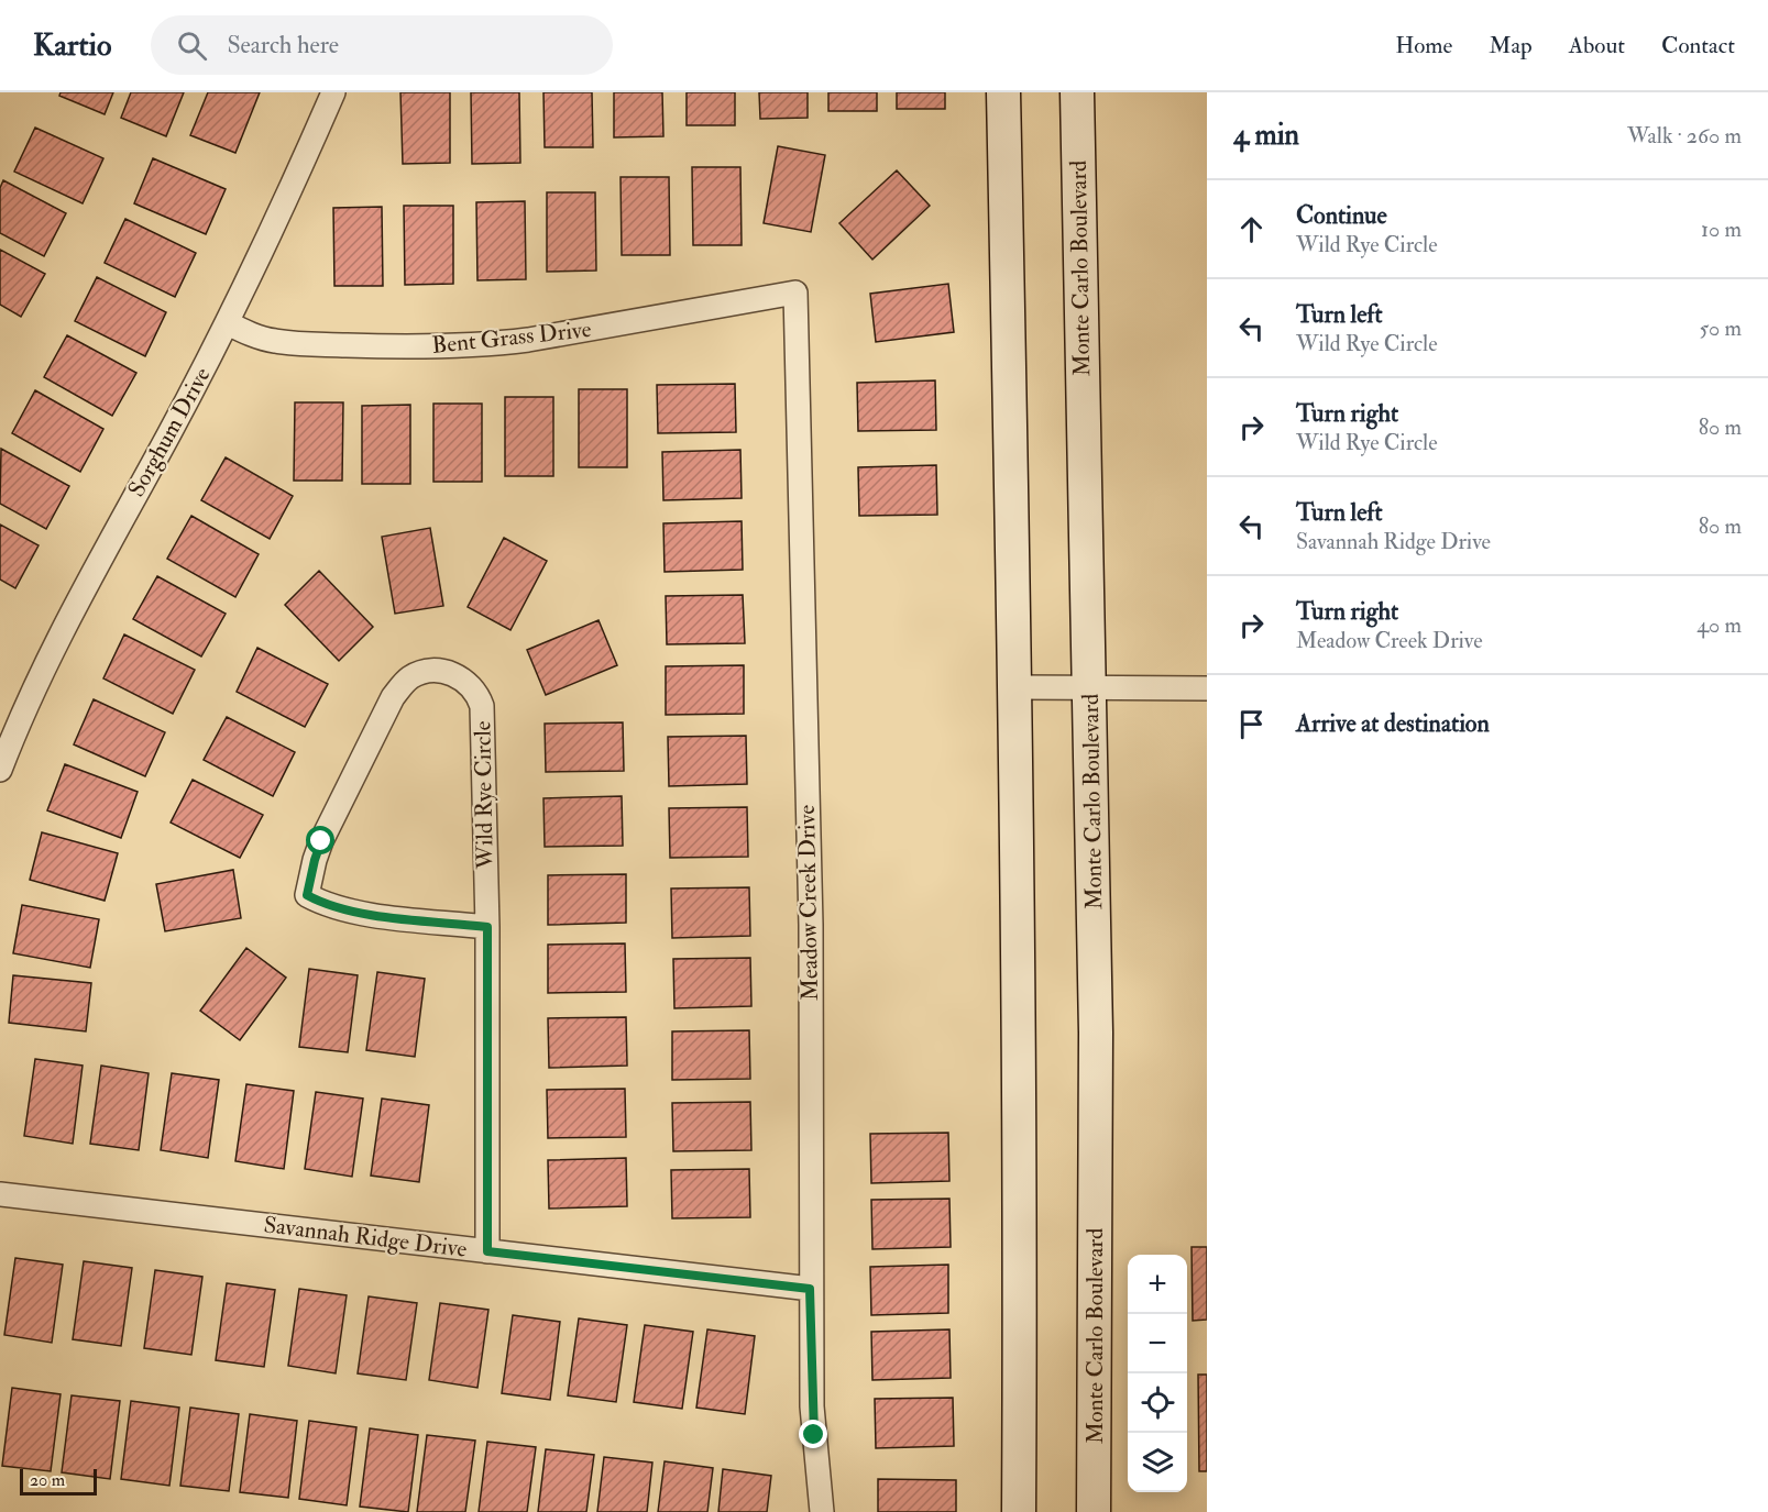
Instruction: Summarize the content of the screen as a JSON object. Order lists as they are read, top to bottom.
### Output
{
  "streets": {
    "main road": ["Monte Carlo Boulevard"],
    "street": [
      "Bent Grass Drive",
      "Sorghum Drive",
      "Wild Rye Circle",
      "Meadow Creek Drive",
      "Savannah Ridge Drive"
    ]
  },
  "crossings": [
    ["Bent Grass Drive", "Sorghum Drive"],
    ["Bent Grass Drive", "Meadow Creek Drive"],
    ["Wild Rye Circle", "Savannah Ridge Drive"],
    ["Meadow Creek Drive", "Savannah Ridge Drive"]
  ],
  "scale_bar": "20 m",
  "page": {
    "header": "Kartio",
    "search": "Search here",
    "nav": [
      "Home",
      "Map",
      "About",
      "Contact"
    ],
    "heading": ["4 min", "Walk · 260 m"],
    "list": [
      ["Continue", "Wild Rye Circle", "10 m"],
      ["Turn left", "Wild Rye Circle", "50 m"],
      ["Turn right", "Wild Rye Circle", "80 m"],
      ["Turn left", "Savannah Ridge Drive", "80 m"],
      ["Turn right", "Meadow Creek Drive", "40 m"],
      "Arrive at destination"
    ],
    "map_buttons": ["+", "−"],
    "scale": "20 m"
  }
}
